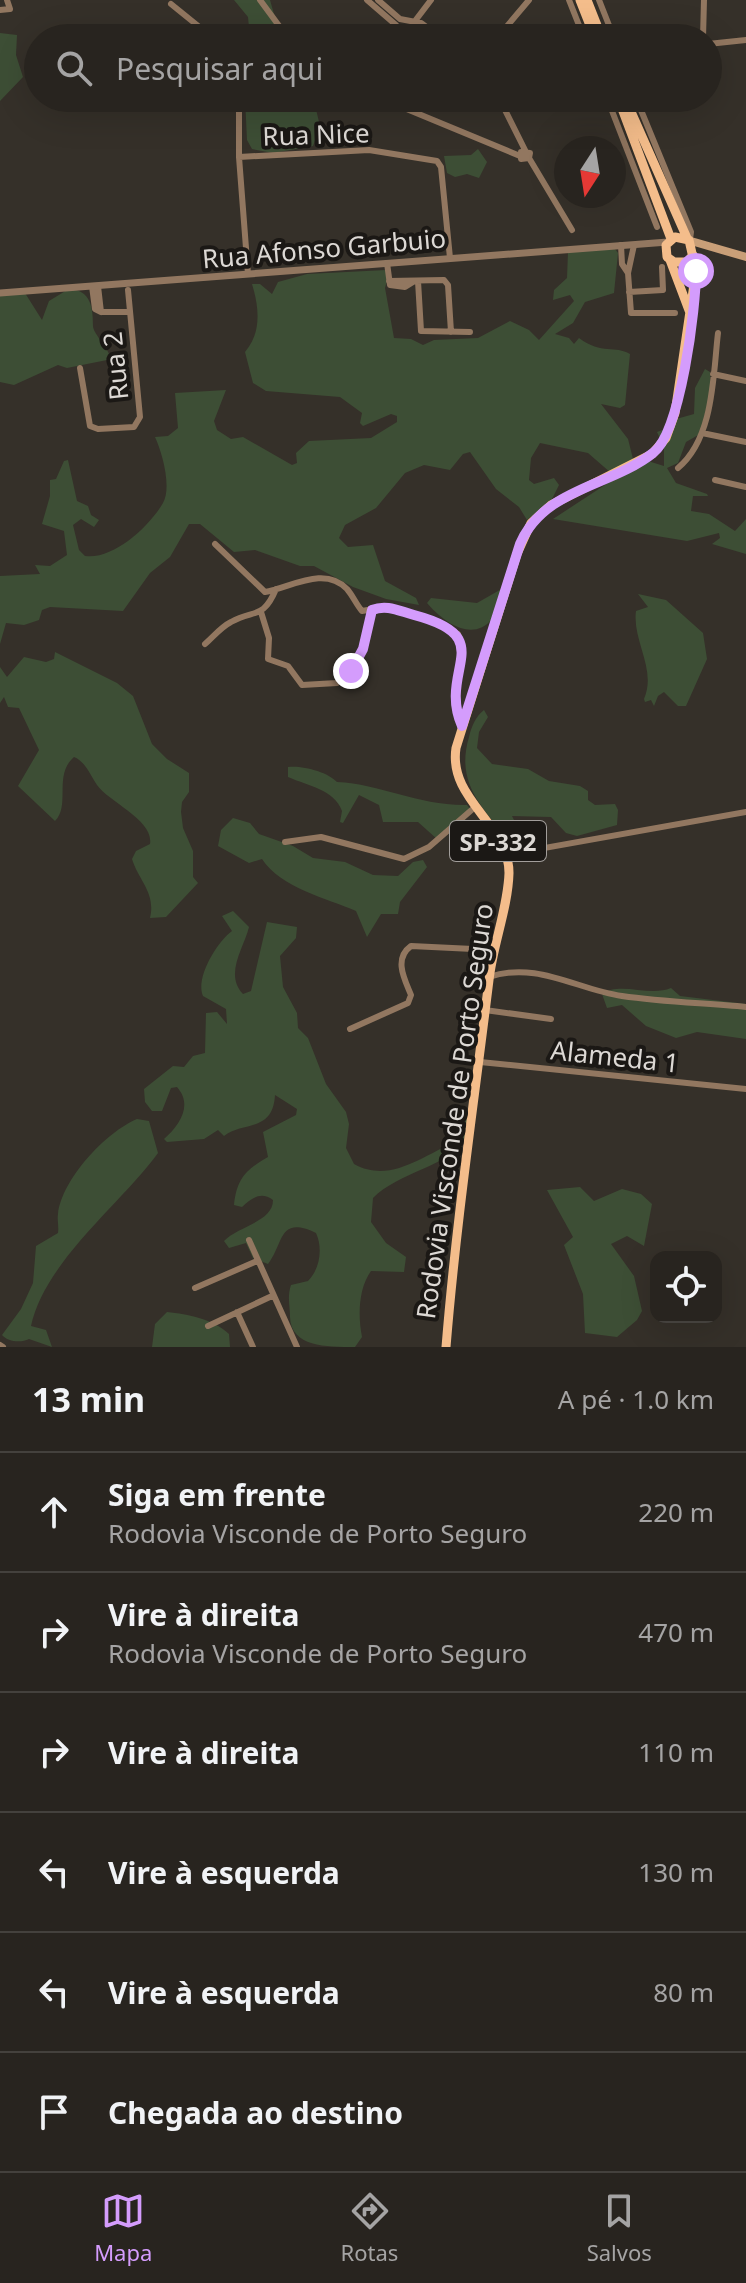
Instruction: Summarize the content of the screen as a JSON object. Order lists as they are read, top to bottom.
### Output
{
  "streets": {
    "main road": ["SP-332", "Rodovia Visconde de Porto Seguro"],
    "street": [
      "Rua Nice",
      "Rua Afonso Garbuio",
      "Rua 2",
      "Alameda 1"
    ]
  },
  "crossings": [
    ["Rua Nice", "Rua Afonso Garbuio"],
    ["Rua Afonso Garbuio", "SP-332"],
    ["SP-332", "Rodovia Visconde de Porto Seguro"],
    ["Alameda 1", "Rodovia Visconde de Porto Seguro"]
  ],
  "north": "bottom",
  "page": {
    "search": "Pesquisar aqui",
    "heading": ["13 min", "A pé · 1.0 km"],
    "list": [
      ["Siga em frente", "Rodovia Visconde de Porto Seguro", "220 m"],
      ["Vire à direita", "Rodovia Visconde de Porto Seguro", "470 m"],
      ["Vire à direita", "110 m"],
      ["Vire à esquerda", "130 m"],
      ["Vire à esquerda", "80 m"],
      "Chegada ao destino"
    ],
    "nav": ["Mapa", "Rotas", "Salvos"]
  }
}
